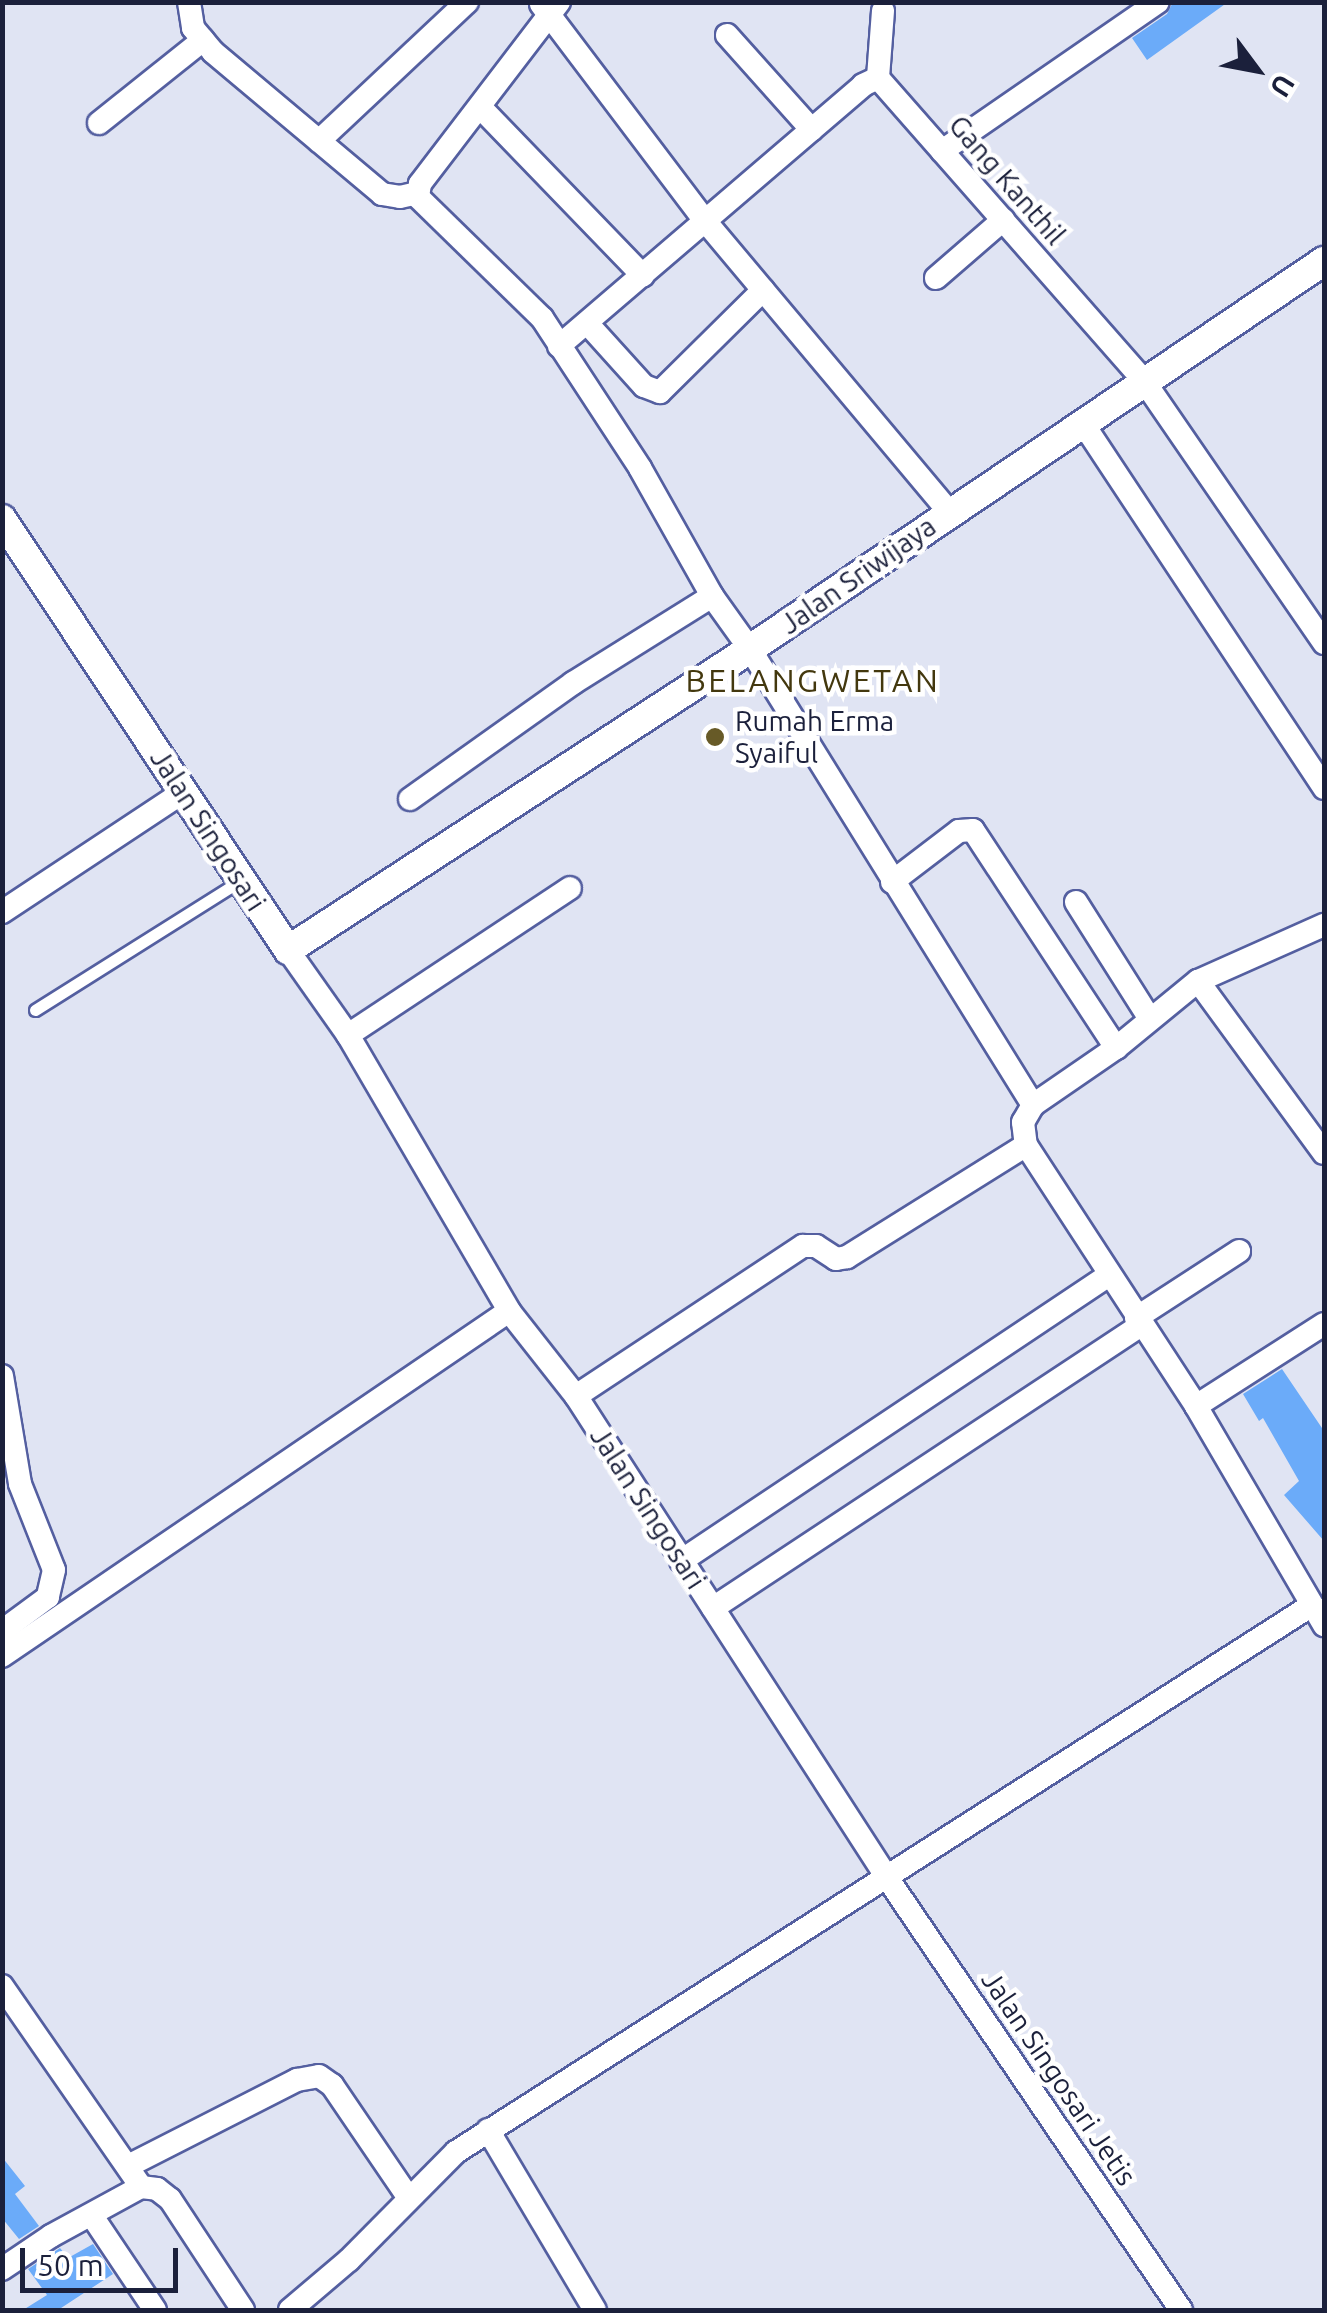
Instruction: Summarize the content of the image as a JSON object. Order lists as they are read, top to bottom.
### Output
{
  "streets": {
    "street": [
      "Gang Kanthil",
      "Jalan Sriwijaya",
      "Jalan Singosari",
      "Jalan Singosari Jetis"
    ]
  },
  "crossings": [
    ["Gang Kanthil", "Jalan Sriwijaya"],
    ["Jalan Sriwijaya", "Jalan Singosari"],
    ["Jalan Singosari", "Jalan Singosari Jetis"]
  ],
  "districts": ["BELANGWETAN"],
  "places": ["Rumah Erma Syaiful"],
  "scale_bar": "50 m",
  "north": "bottom right"
}
